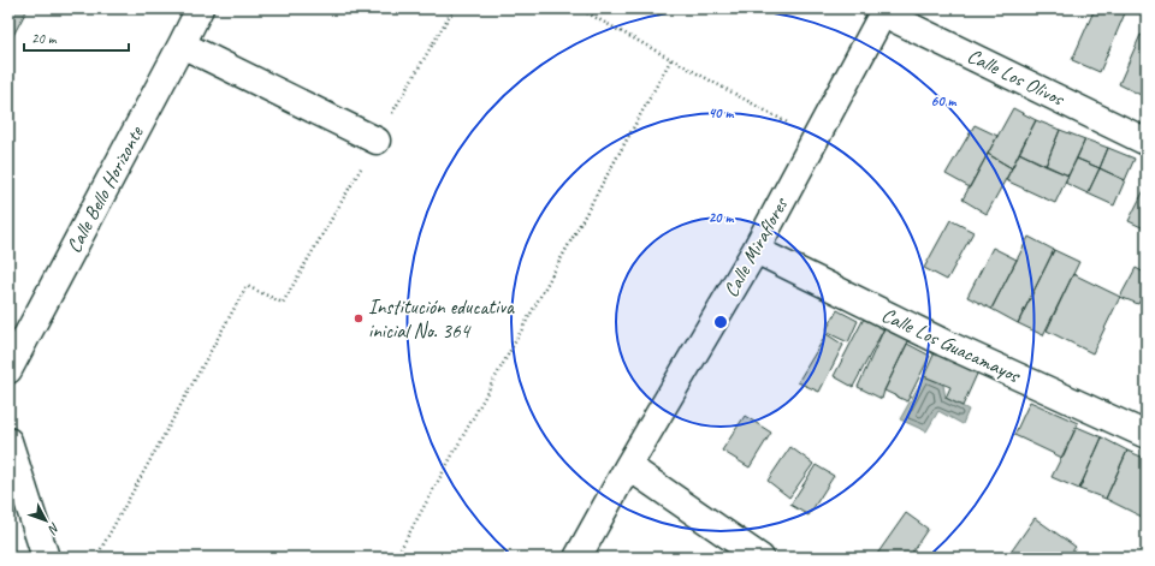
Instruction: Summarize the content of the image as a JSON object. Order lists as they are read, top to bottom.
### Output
{
  "streets": {
    "street": [
      "Calle Los Olivos",
      "Calle Bello Horizonte",
      "Calle Miraflores",
      "Calle Los Guacamayos"
    ]
  },
  "crossings": [
    ["Calle Los Olivos", "Calle Miraflores"],
    ["Calle Miraflores", "Calle Los Guacamayos"]
  ],
  "places": ["Institución educativa inicial No. 364"],
  "scale_bar": "20 m",
  "north": "bottom right",
  "rings": ["60 m", "40 m", "20 m"]
}
